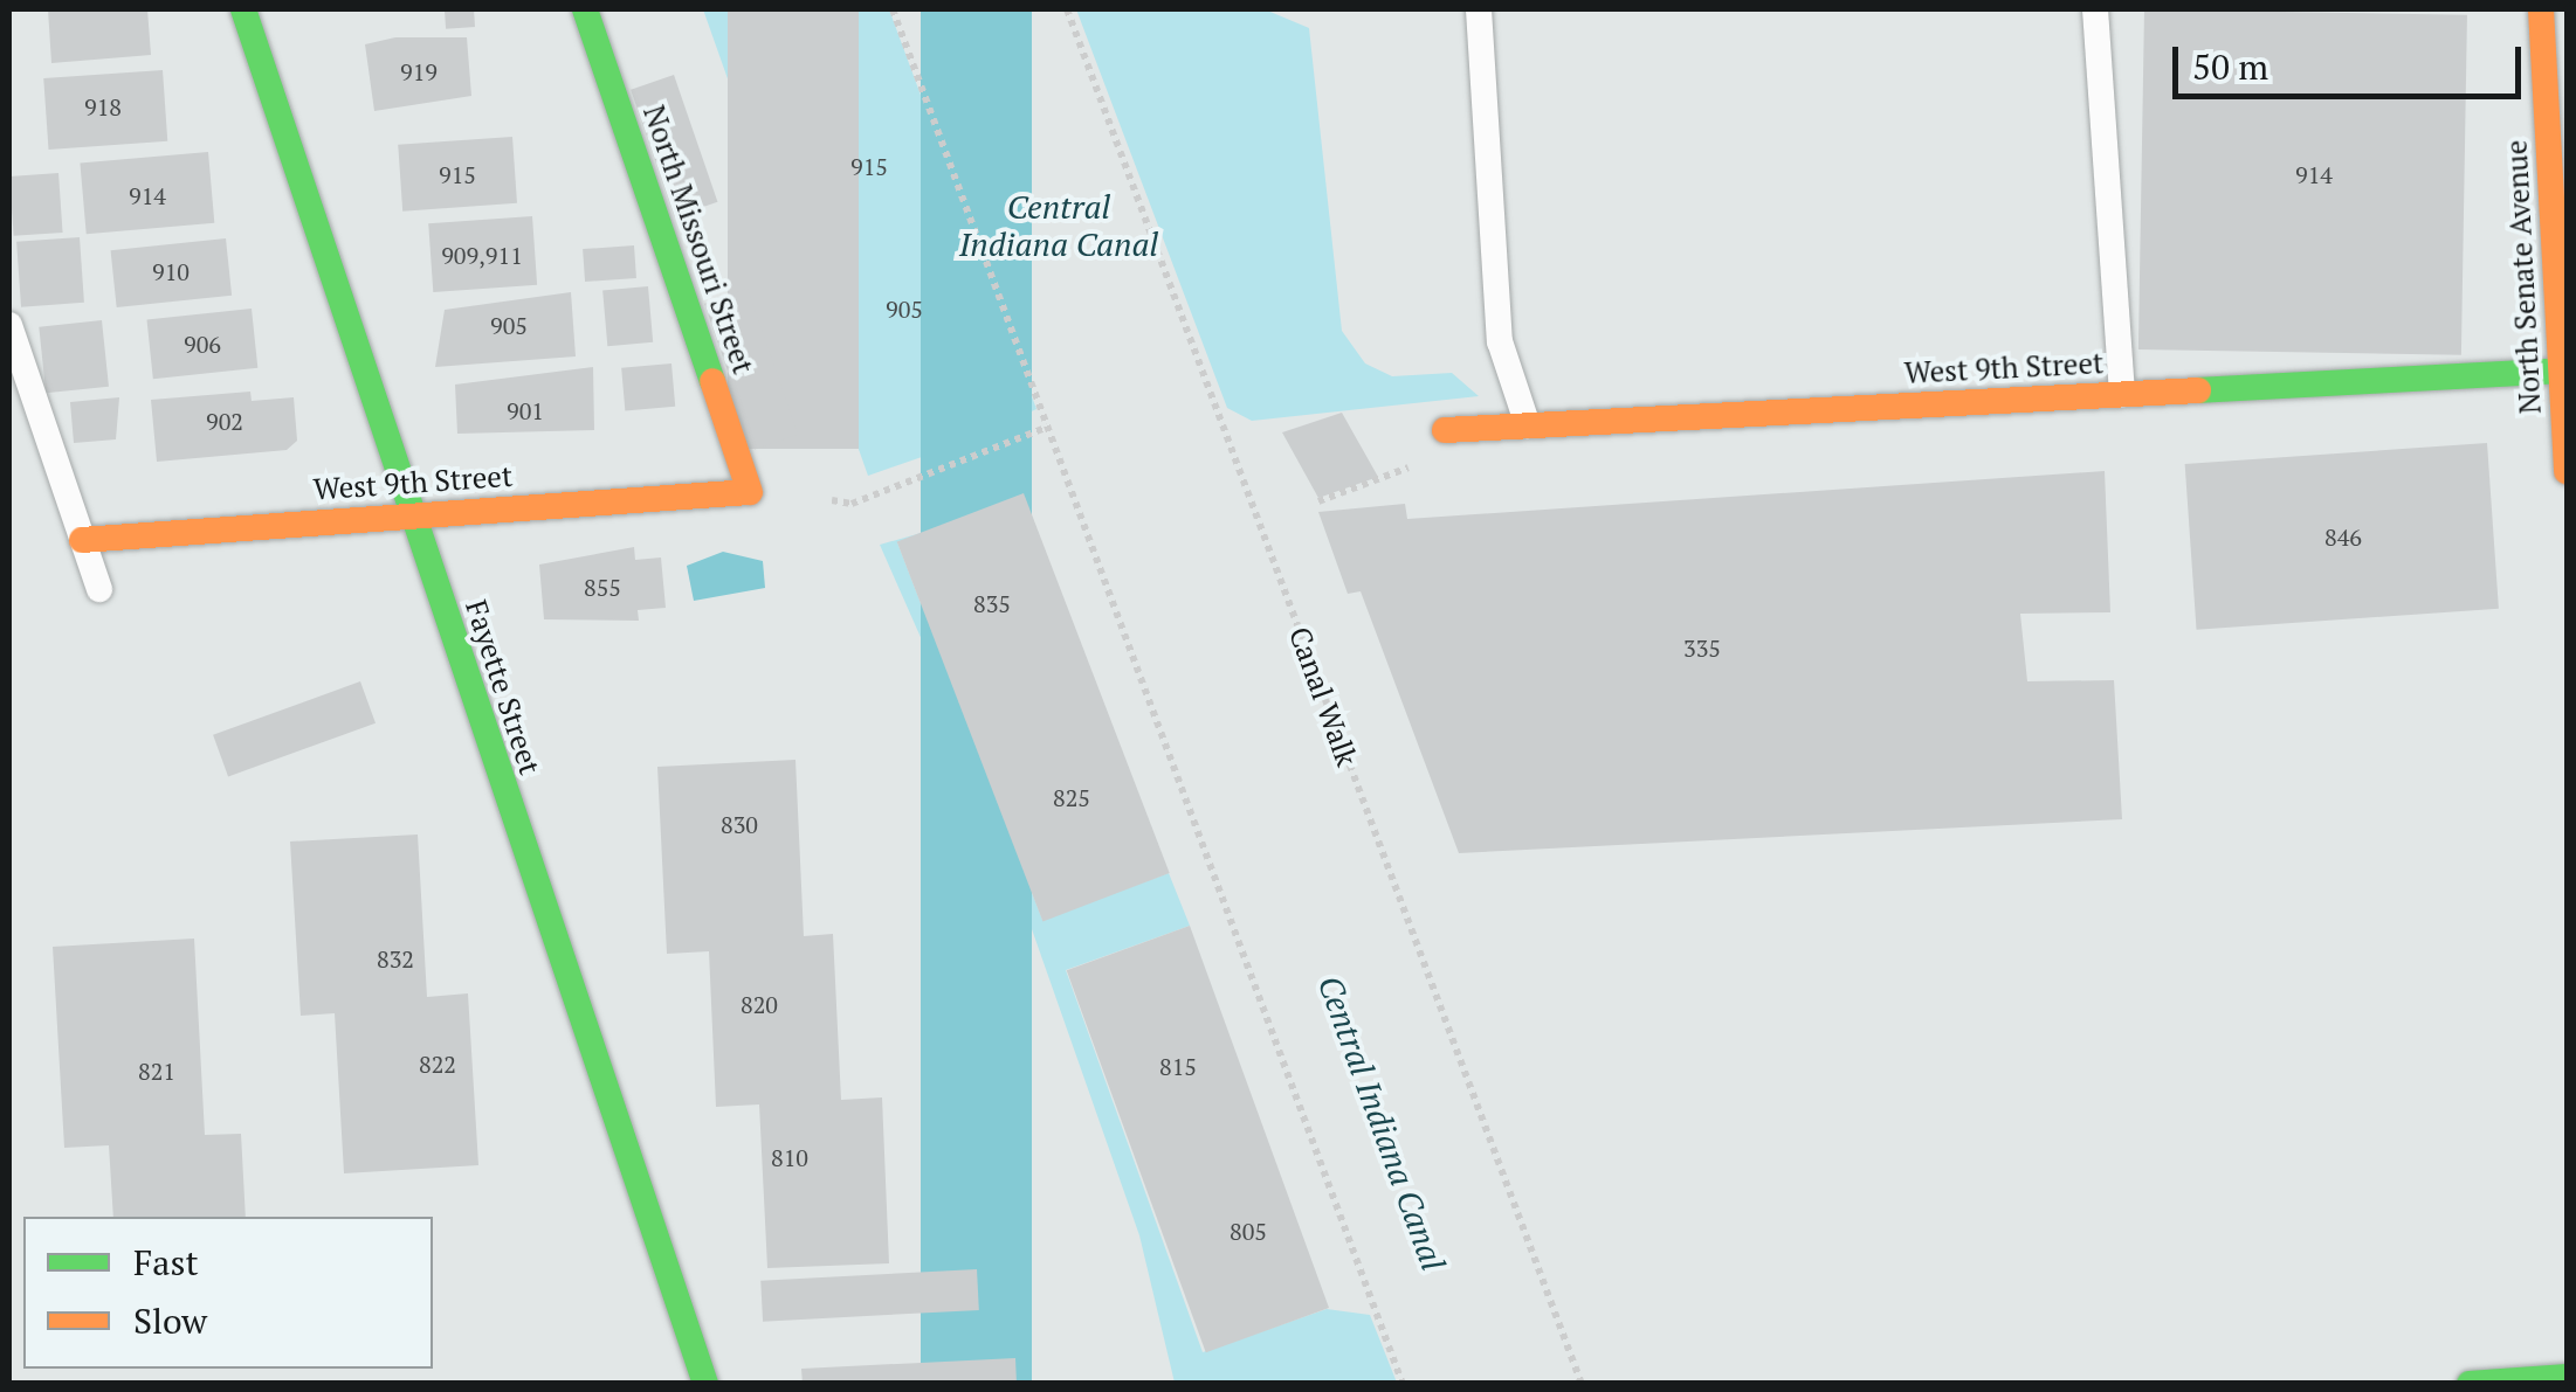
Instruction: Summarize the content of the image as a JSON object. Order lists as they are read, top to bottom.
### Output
{
  "streets": {
    "street": [
      "North Missouri Street",
      "North Senate Avenue",
      "West 9th Street",
      "Fayette Street"
    ],
    "path": ["Canal Walk"]
  },
  "crossings": [
    ["North Missouri Street", "West 9th Street"],
    ["North Senate Avenue", "West 9th Street"],
    ["West 9th Street", "Fayette Street"]
  ],
  "water": ["Central Indiana Canal"],
  "house_numbers": [
    "919",
    "918",
    "915",
    "915",
    "914",
    "914",
    "909,911",
    "910",
    "905",
    "905",
    "906",
    "901",
    "902",
    "846",
    "855",
    "835",
    "335",
    "825",
    "830",
    "832",
    "820",
    "822",
    "815",
    "821",
    "810",
    "805"
  ],
  "legend": ["Fast", "Slow"],
  "scale_bar": "50 m"
}
